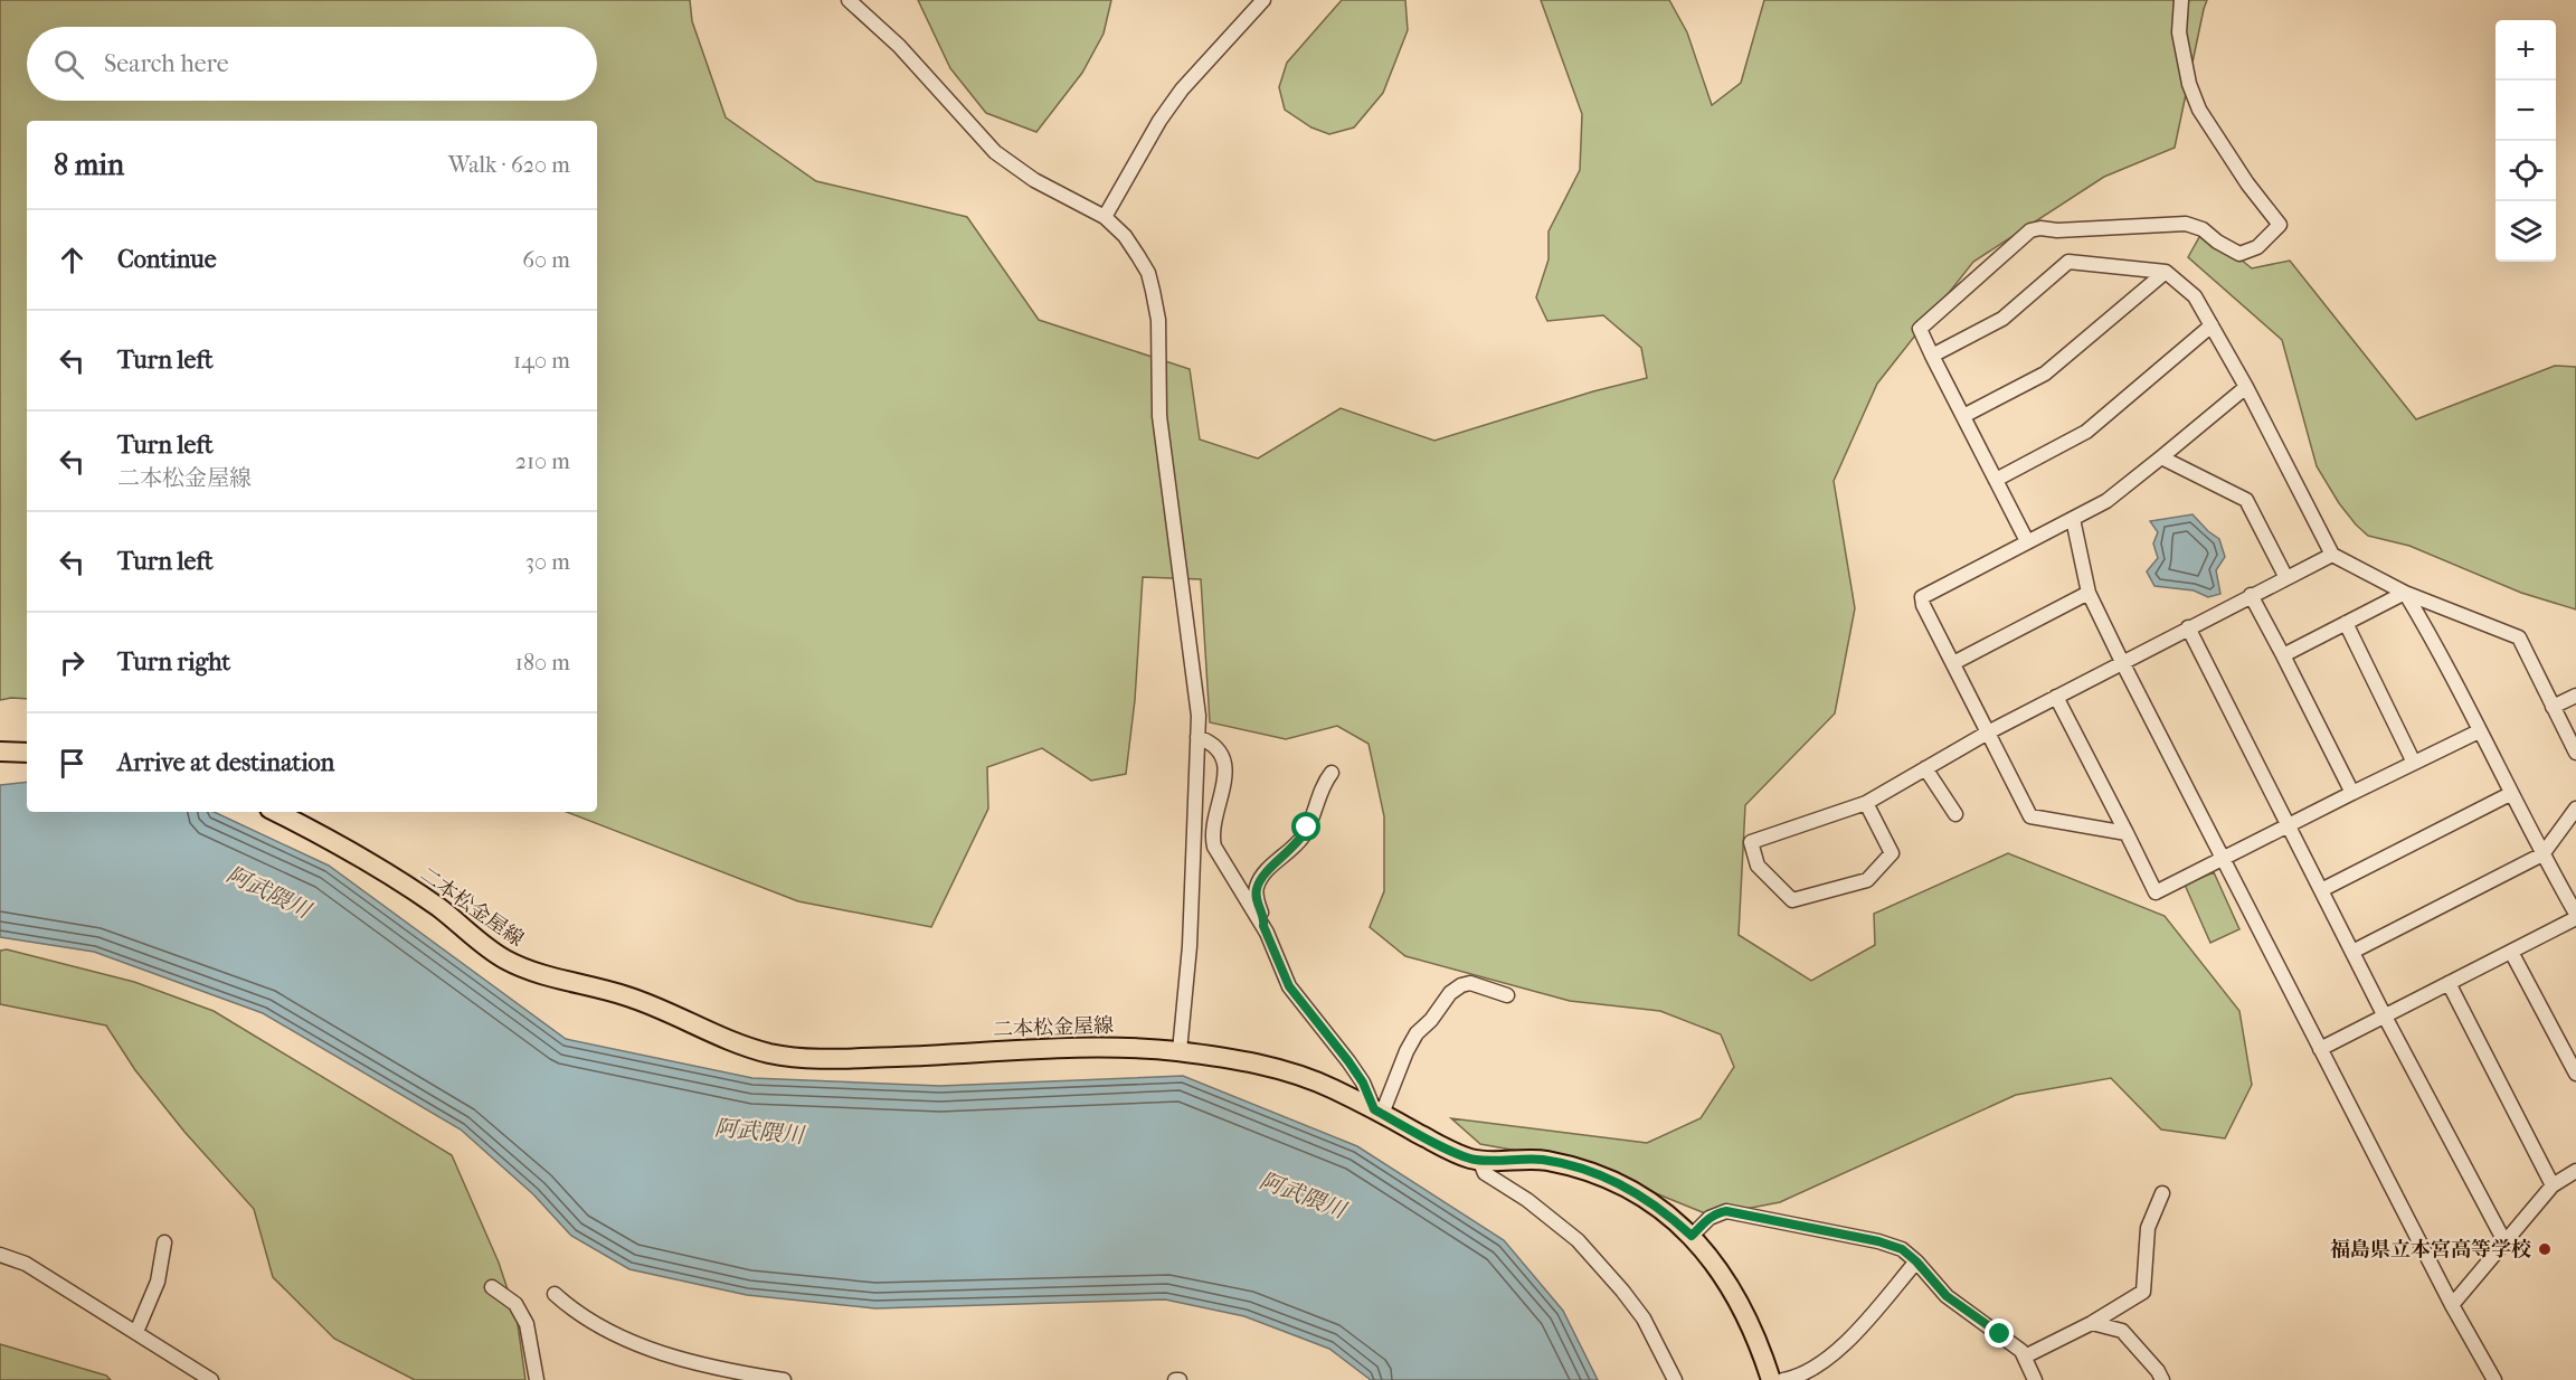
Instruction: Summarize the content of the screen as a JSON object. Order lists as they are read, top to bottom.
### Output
{
  "streets": {
    "main road": ["二本松金屋線"]
  },
  "water": ["阿武隈川"],
  "places": ["福島県立本宮高等学校"],
  "page": {
    "map_buttons": ["+", "−"],
    "search": "Search here",
    "heading": ["8 min", "Walk · 620 m"],
    "list": [
      ["Continue", "60 m"],
      ["Turn left", "140 m"],
      ["Turn left", "二本松金屋線", "210 m"],
      ["Turn left", "30 m"],
      ["Turn right", "180 m"],
      "Arrive at destination"
    ]
  }
}
